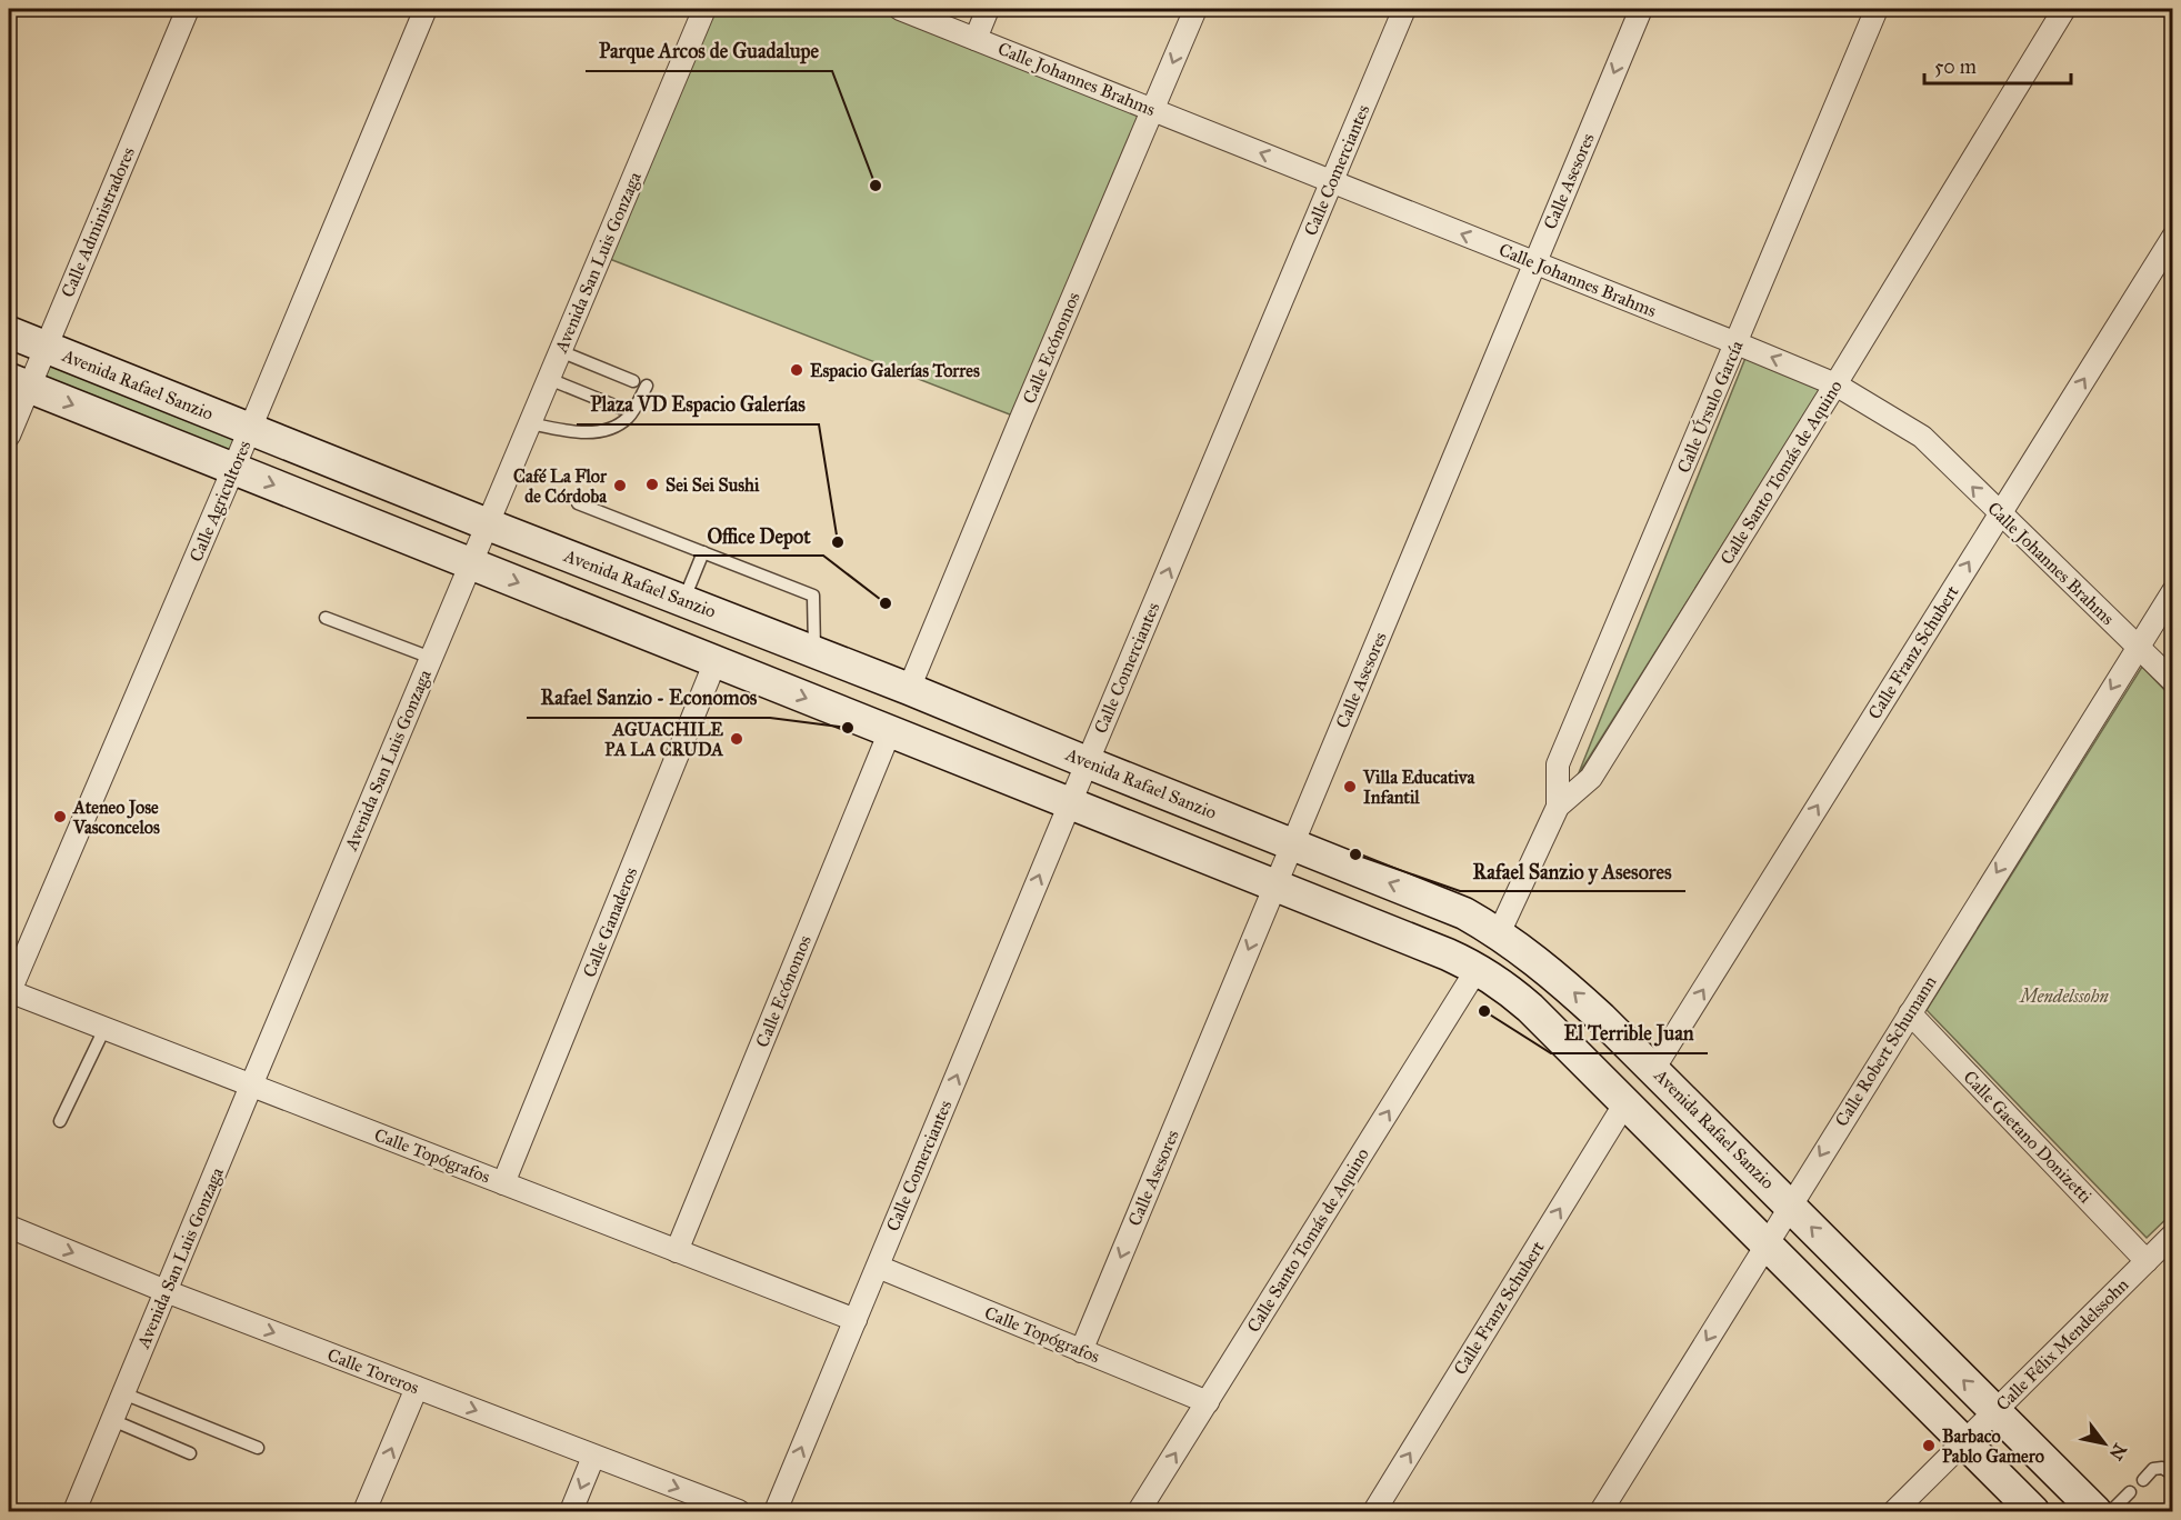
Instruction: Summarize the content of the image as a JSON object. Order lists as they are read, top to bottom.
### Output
{
  "streets": {
    "main road": ["Avenida Rafael Sanzio"],
    "street": [
      "Calle Johannes Brahms",
      "Calle Comerciantes",
      "Calle Asesores",
      "Calle Administradores",
      "Avenida San Luis Gonzaga",
      "Calle Ecónomos",
      "Calle Úrsulo García",
      "Calle Santo Tomás de Aquino",
      "Calle Agricultores",
      "Calle Franz Schubert",
      "Calle Ganaderos",
      "Calle Robert Schumann",
      "Calle Gaetano Donizetti",
      "Calle Topógrafos",
      "Calle Félix Mendelssohn",
      "Calle Toreros"
    ]
  },
  "crossings": [
    ["Calle Johannes Brahms", "Calle Comerciantes"],
    ["Calle Johannes Brahms", "Calle Asesores"],
    ["Calle Johannes Brahms", "Calle Ecónomos"],
    ["Calle Johannes Brahms", "Calle Úrsulo García"],
    ["Calle Johannes Brahms", "Calle Santo Tomás de Aquino"],
    ["Calle Johannes Brahms", "Calle Franz Schubert"],
    ["Calle Johannes Brahms", "Calle Robert Schumann"],
    ["Calle Comerciantes", "Avenida Rafael Sanzio"],
    ["Calle Comerciantes", "Calle Topógrafos"],
    ["Calle Asesores", "Avenida Rafael Sanzio"],
    ["Calle Asesores", "Calle Topógrafos"],
    ["Calle Administradores", "Avenida Rafael Sanzio"],
    ["Avenida San Luis Gonzaga", "Avenida Rafael Sanzio"],
    ["Avenida San Luis Gonzaga", "Calle Topógrafos"],
    ["Avenida San Luis Gonzaga", "Calle Toreros"],
    ["Calle Ecónomos", "Avenida Rafael Sanzio"],
    ["Calle Ecónomos", "Calle Topógrafos"],
    ["Avenida Rafael Sanzio", "Calle Santo Tomás de Aquino"],
    ["Avenida Rafael Sanzio", "Calle Agricultores"],
    ["Avenida Rafael Sanzio", "Calle Franz Schubert"],
    ["Avenida Rafael Sanzio", "Calle Robert Schumann"],
    ["Avenida Rafael Sanzio", "Calle Félix Mendelssohn"],
    ["Calle Úrsulo García", "Calle Santo Tomás de Aquino"],
    ["Calle Santo Tomás de Aquino", "Calle Topógrafos"],
    ["Calle Agricultores", "Calle Topógrafos"],
    ["Calle Ganaderos", "Calle Topógrafos"],
    ["Calle Robert Schumann", "Calle Gaetano Donizetti"],
    ["Calle Gaetano Donizetti", "Calle Félix Mendelssohn"]
  ],
  "one_way": [
    "Calle Johannes Brahms",
    "Calle Comerciantes",
    "Calle Asesores",
    "Calle Santo Tomás de Aquino",
    "Calle Franz Schubert",
    "Calle Robert Schumann",
    "Calle Toreros"
  ],
  "parks": ["Mendelssohn"],
  "places": [
    "Parque Arcos de Guadalupe",
    "Espacio Galerías Torres",
    "Sei Sei Sushi",
    "Café La Flor de Córdoba",
    "Plaza VD Espacio Galerías",
    "Office Depot",
    "Rafael Sanzio - Economos",
    "AGUACHILE PA LA CRUDA",
    "Villa Educativa Infantil",
    "Ateneo Jose Vasconcelos",
    "Rafael Sanzio y Asesores",
    "El Terrible Juan",
    "Barbaco Pablo Gamero"
  ],
  "scale_bar": "50 m",
  "north": "bottom right"
}
